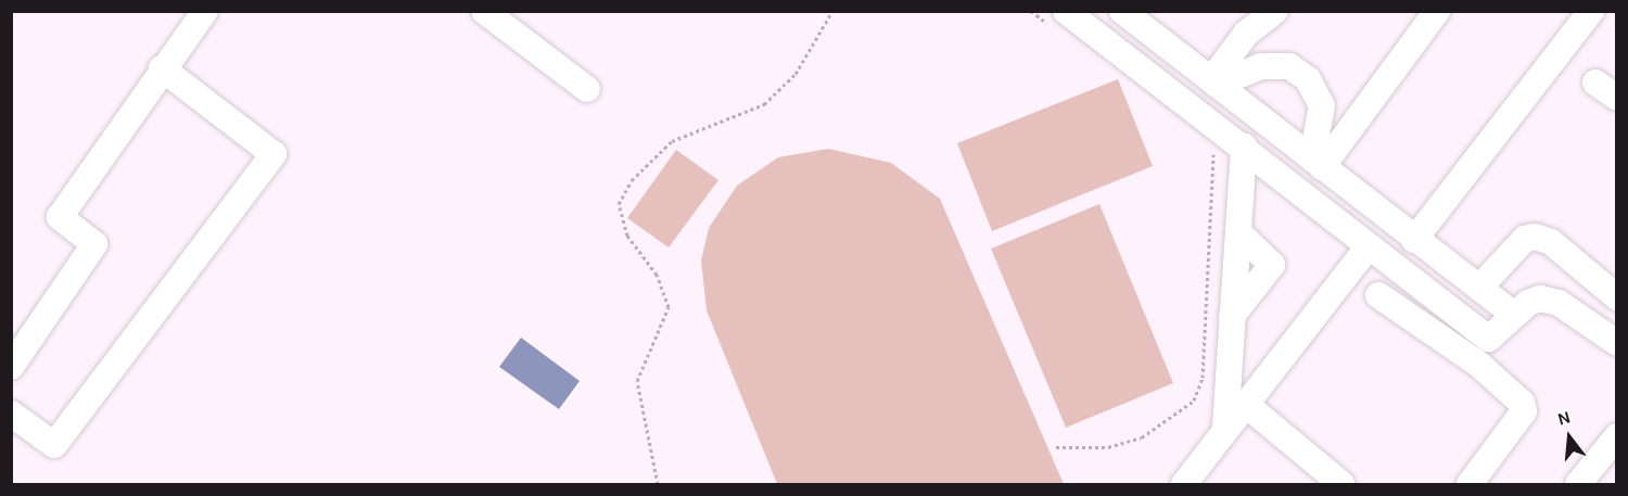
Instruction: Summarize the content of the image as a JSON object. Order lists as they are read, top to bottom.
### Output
{
  "north": "top"
}
